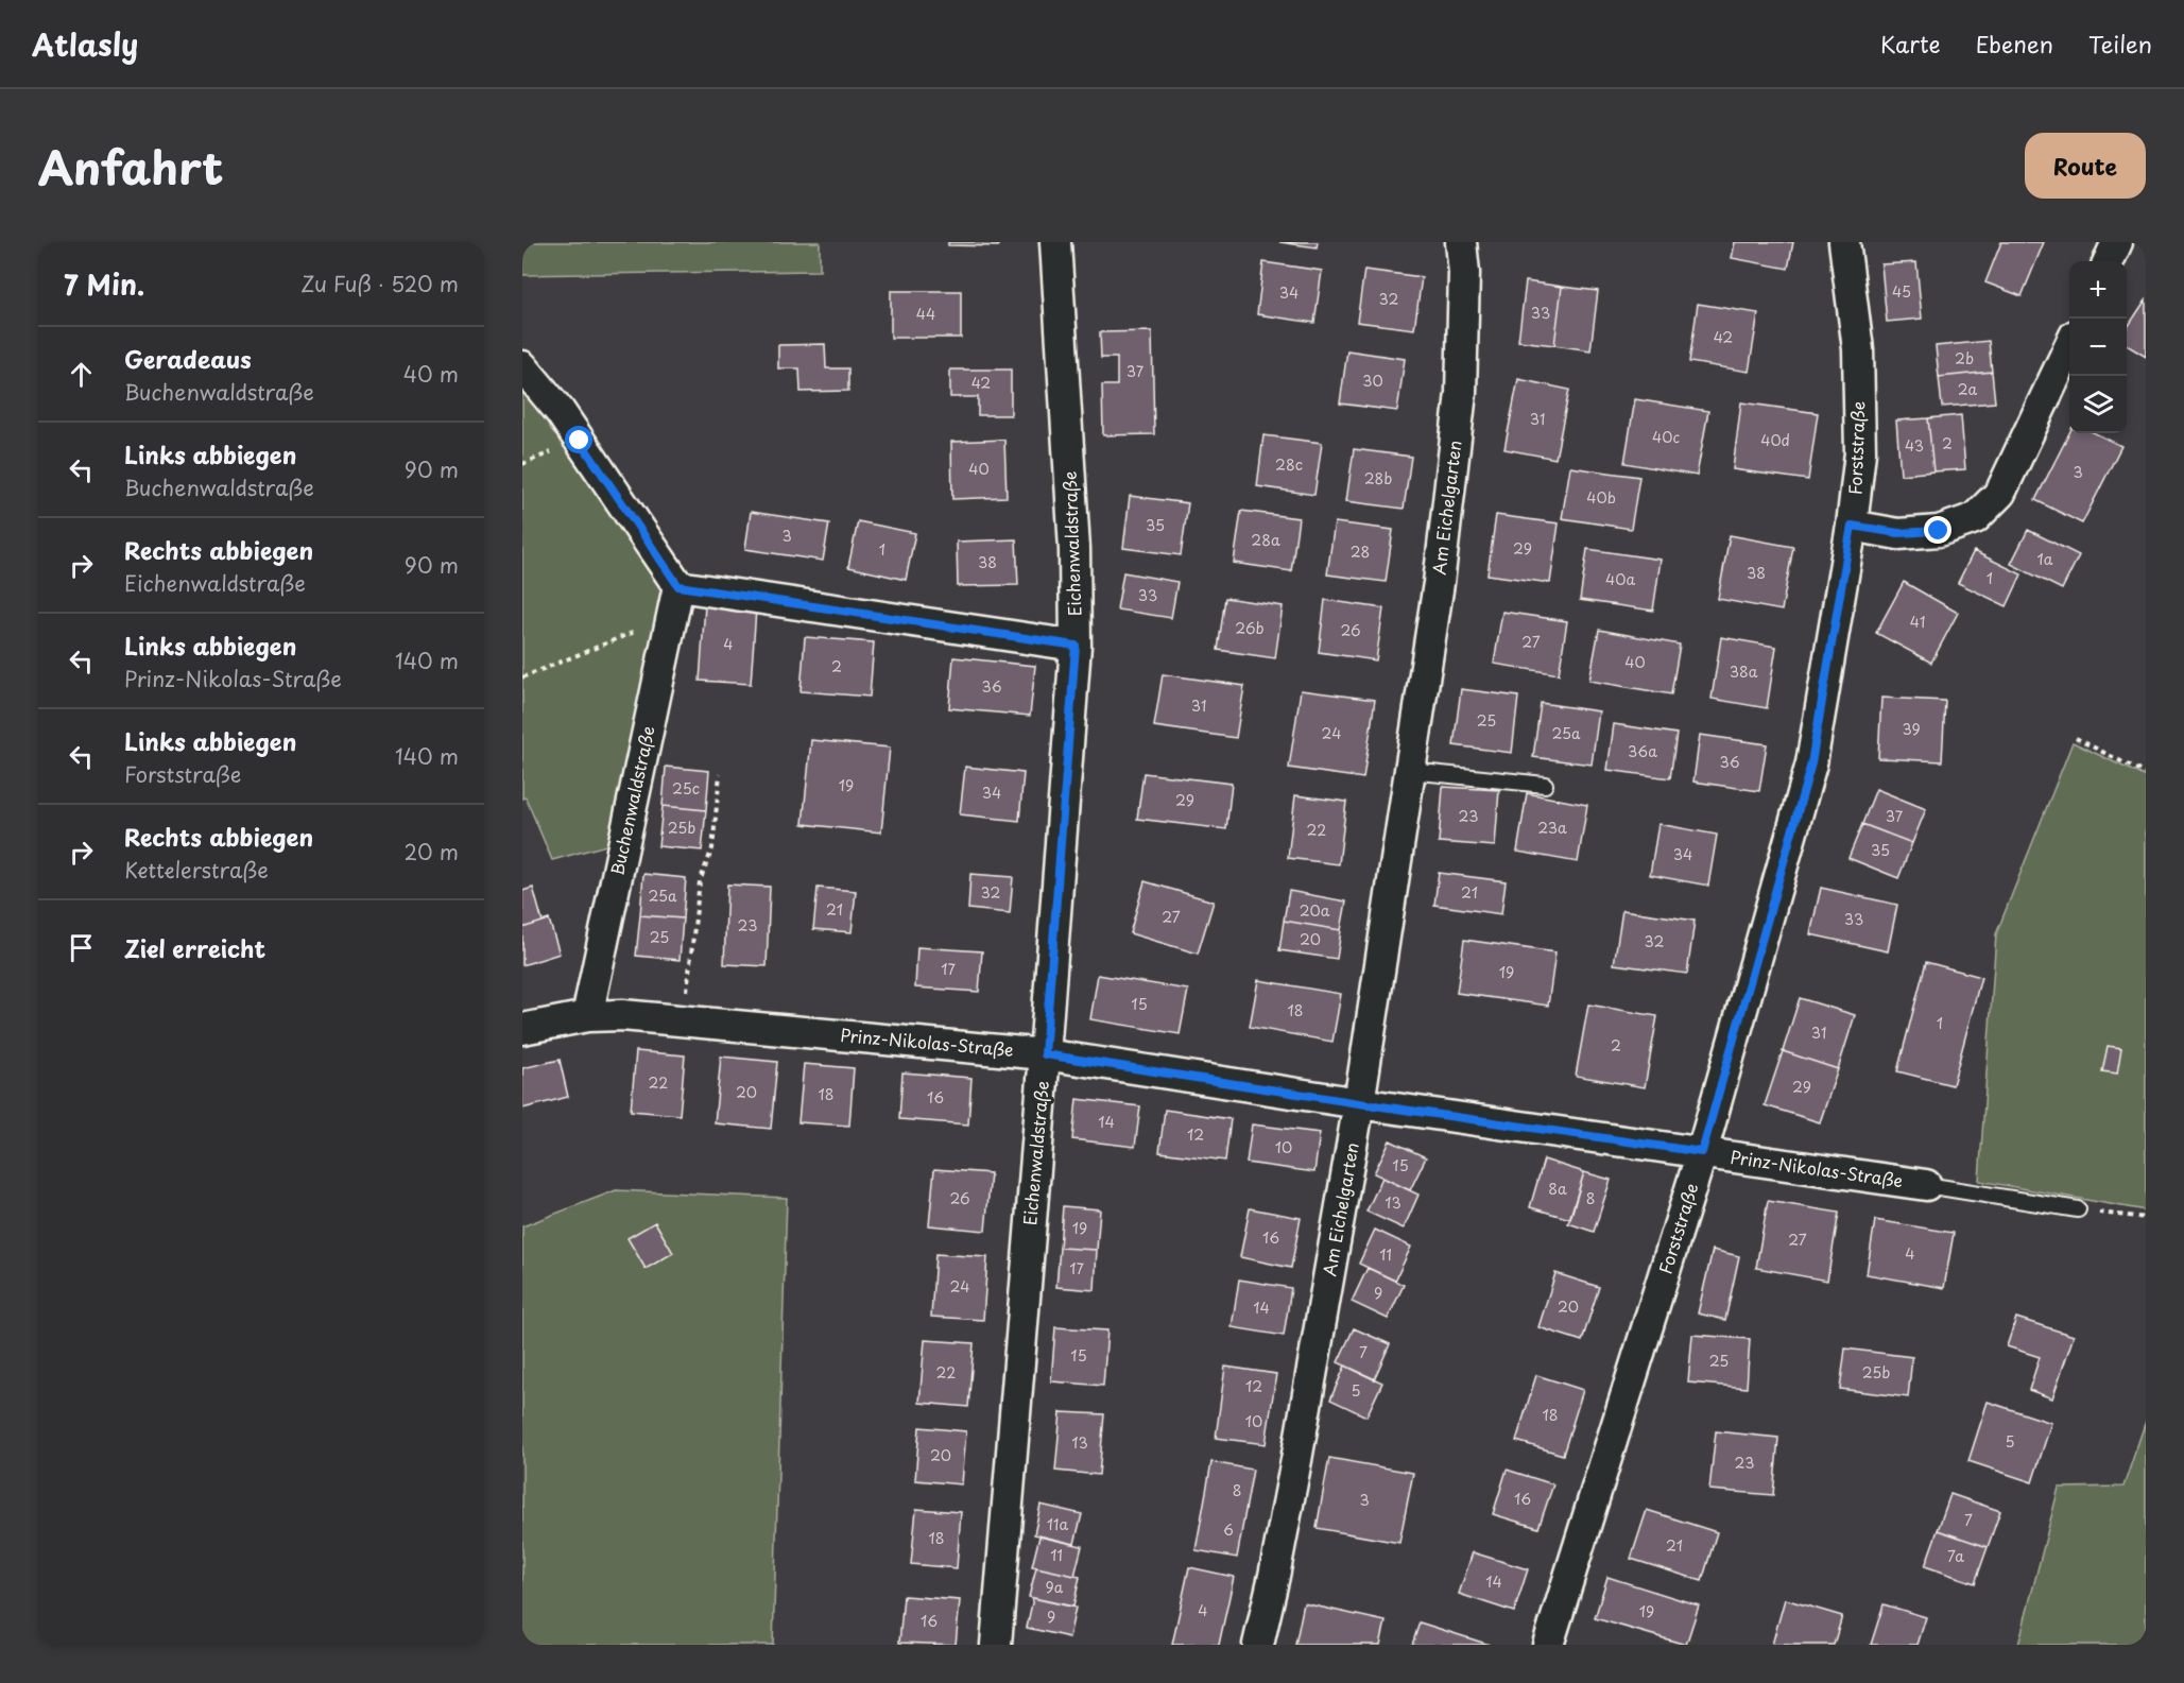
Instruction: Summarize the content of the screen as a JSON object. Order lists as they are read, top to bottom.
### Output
{
  "streets": {
    "street": [
      "Forststraße",
      "Am Eichelgarten",
      "Eichenwaldstraße",
      "Buchenwaldstraße",
      "Prinz-Nikolas-Straße"
    ]
  },
  "crossings": [
    ["Forststraße", "Prinz-Nikolas-Straße"],
    ["Am Eichelgarten", "Prinz-Nikolas-Straße"],
    ["Eichenwaldstraße", "Prinz-Nikolas-Straße"],
    ["Buchenwaldstraße", "Prinz-Nikolas-Straße"]
  ],
  "house_numbers": [
    "45",
    "34",
    "32",
    "33",
    "44",
    "42",
    "2b",
    "37",
    "30",
    "42",
    "2a",
    "31",
    "40c",
    "40d",
    "2",
    "43",
    "28c",
    "40",
    "3",
    "28b",
    "40b",
    "35",
    "3",
    "28a",
    "29",
    "1",
    "28",
    "1a",
    "38",
    "38",
    "1",
    "40a",
    "33",
    "41",
    "26b",
    "26",
    "27",
    "4",
    "40",
    "2",
    "38a",
    "36",
    "31",
    "25",
    "39",
    "24",
    "25a",
    "36a",
    "36",
    "19",
    "25c",
    "34",
    "29",
    "23",
    "37",
    "25b",
    "23a",
    "22",
    "35",
    "34",
    "32",
    "21",
    "25a",
    "21",
    "20a",
    "27",
    "33",
    "23",
    "25",
    "20",
    "32",
    "17",
    "19",
    "15",
    "18",
    "1",
    "31",
    "2",
    "22",
    "29",
    "20",
    "18",
    "16",
    "14",
    "12",
    "10",
    "15",
    "8a",
    "26",
    "8",
    "13",
    "19",
    "16",
    "27",
    "4",
    "11",
    "17",
    "24",
    "9",
    "20",
    "14",
    "7",
    "15",
    "25",
    "22",
    "25b",
    "12",
    "5",
    "18",
    "10",
    "5",
    "13",
    "20",
    "23",
    "8",
    "16",
    "3",
    "7",
    "11a",
    "6",
    "18",
    "21",
    "11",
    "7a",
    "14",
    "9a",
    "4",
    "19",
    "9",
    "16"
  ],
  "page": {
    "header": "Atlasly",
    "nav": ["Karte", "Ebenen", "Teilen"],
    "title": "Anfahrt",
    "buttons": "Route",
    "heading": ["7 Min.", "Zu Fuß · 520 m"],
    "map_buttons": ["+", "−"],
    "list": [
      ["Geradeaus", "Buchenwaldstraße", "40 m"],
      ["Links abbiegen", "Buchenwaldstraße", "90 m"],
      ["Rechts abbiegen", "Eichenwaldstraße", "90 m"],
      ["Links abbiegen", "Prinz-Nikolas-Straße", "140 m"],
      ["Links abbiegen", "Forststraße", "140 m"],
      ["Rechts abbiegen", "Kettelerstraße", "20 m"],
      "Ziel erreicht"
    ]
  }
}
